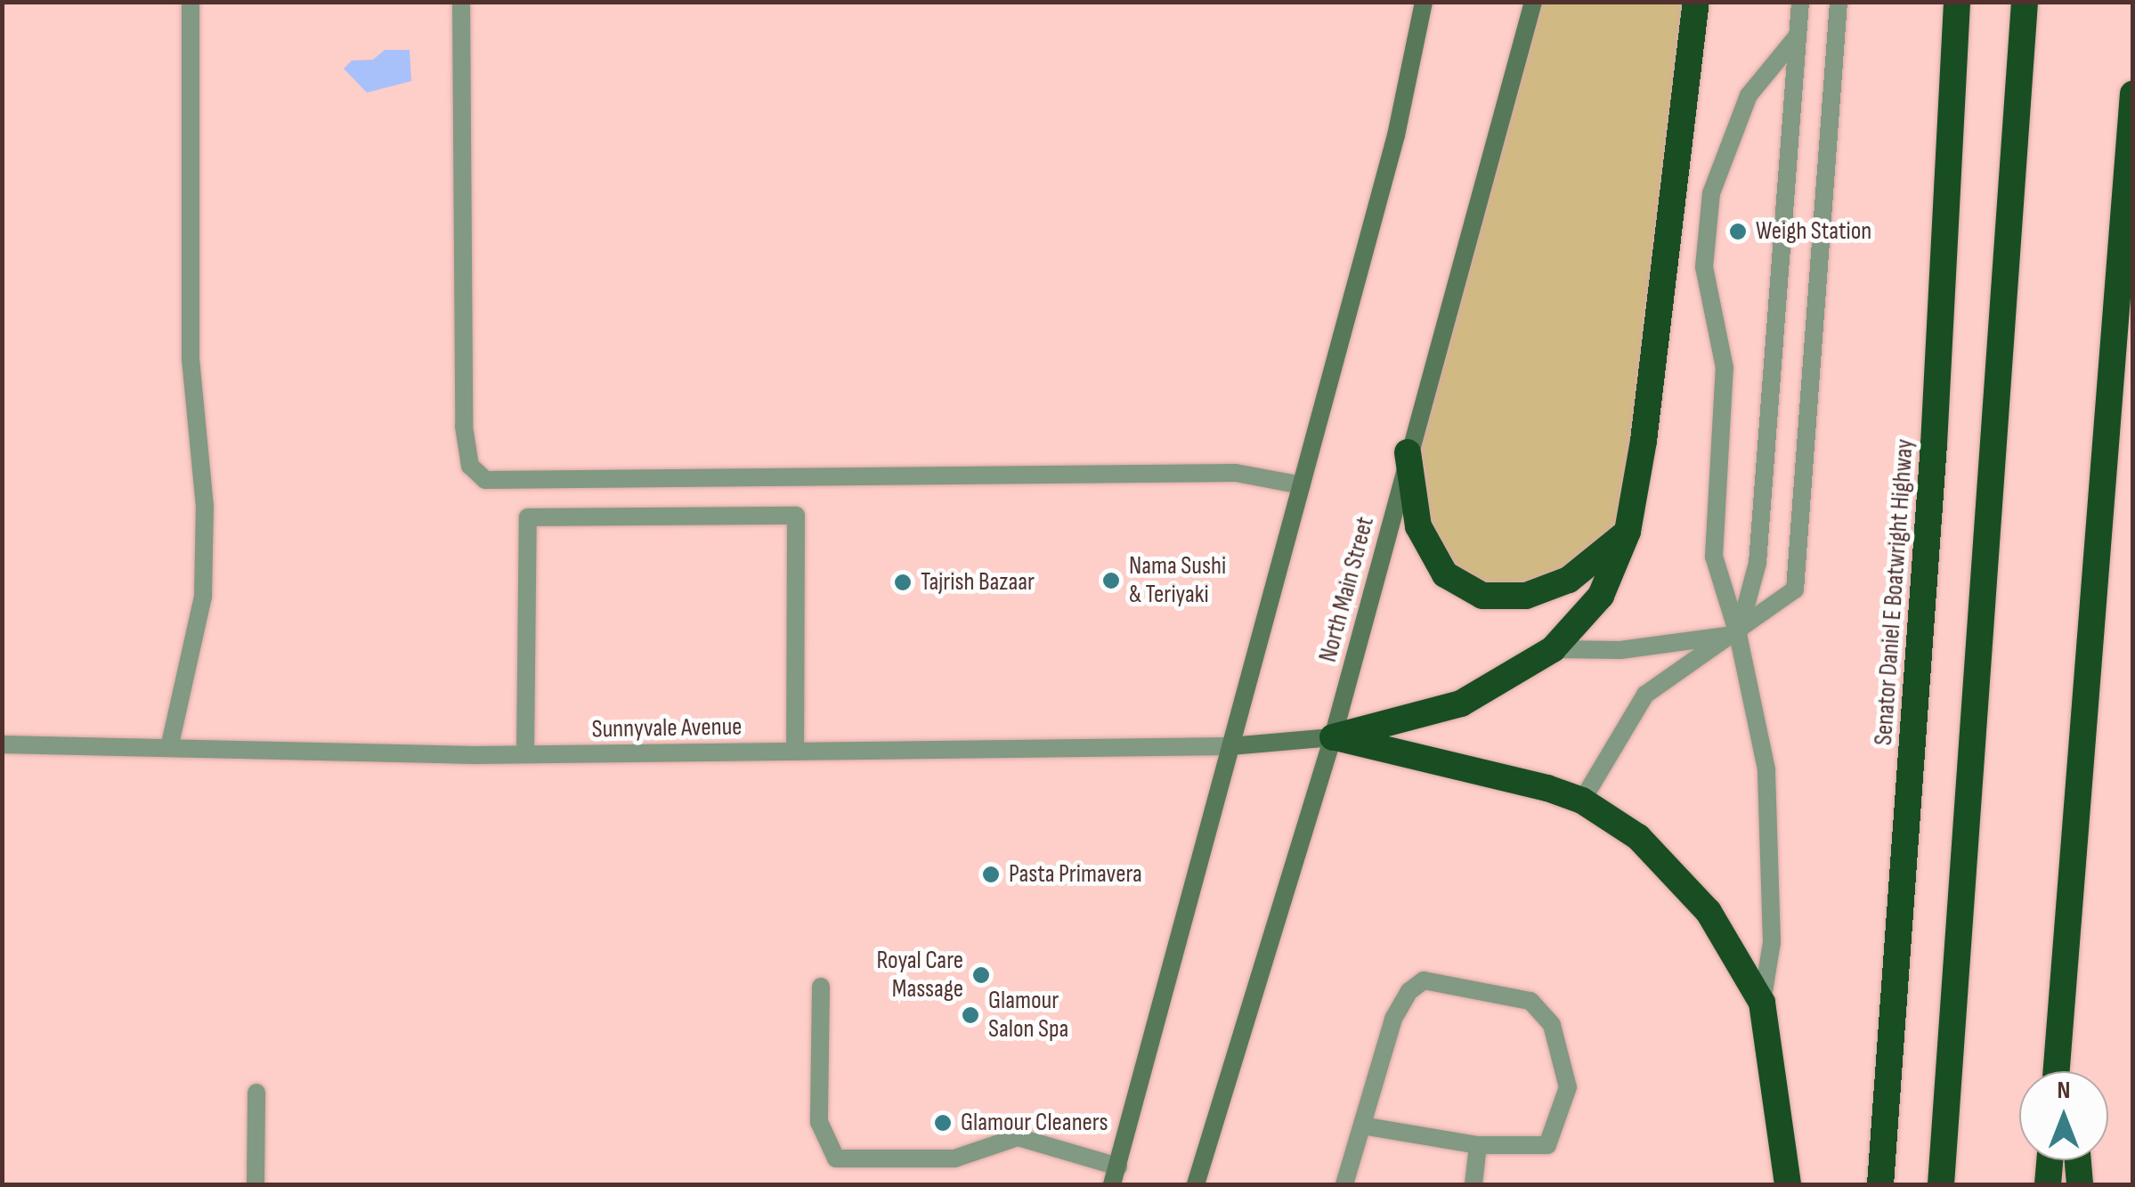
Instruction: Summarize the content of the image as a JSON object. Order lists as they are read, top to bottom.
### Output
{
  "streets": {
    "highway": ["Senator Daniel E Boatwright Highway"],
    "main road": ["North Main Street", "Sunnyvale Avenue"]
  },
  "crossings": [
    ["North Main Street", "Sunnyvale Avenue"]
  ],
  "places": [
    "Weigh Station",
    "Nama Sushi & Teriyaki",
    "Tajrish Bazaar",
    "Pasta Primavera",
    "Royal Care Massage",
    "Glamour Salon Spa",
    "Glamour Cleaners"
  ],
  "north": "top"
}
